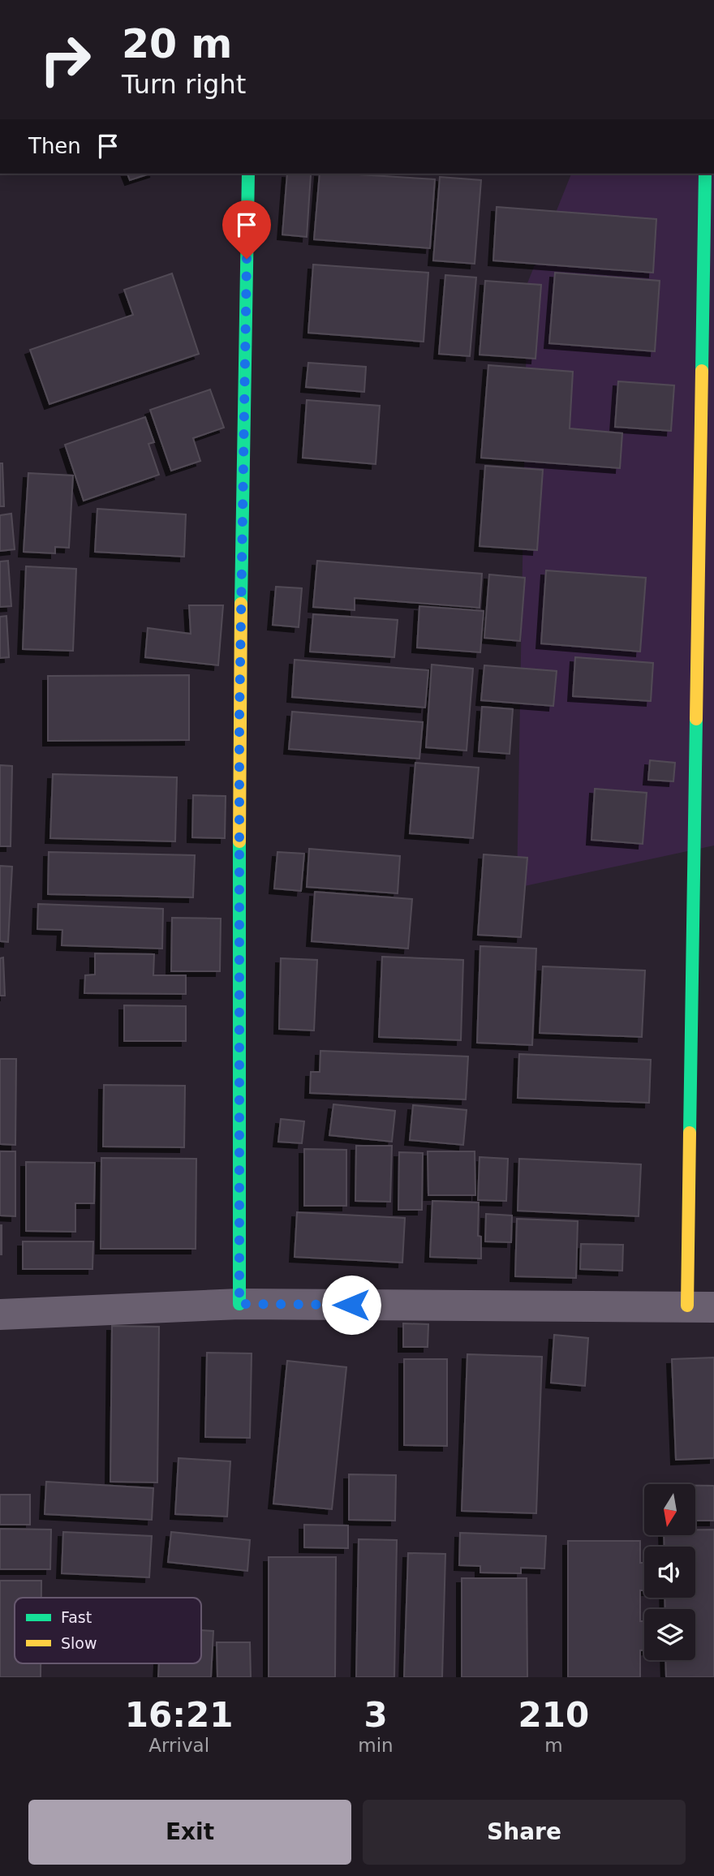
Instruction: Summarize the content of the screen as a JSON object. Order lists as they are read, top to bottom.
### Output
{
  "legend": ["Fast", "Slow"],
  "north": "bottom",
  "page": {
    "turn": ["20 m", "Turn right"],
    "then": "Then",
    "eta": [
      "16:21",
      "Arrival",
      "3",
      "min",
      "210",
      "m"
    ],
    "buttons": ["Exit", "Share"]
  }
}
